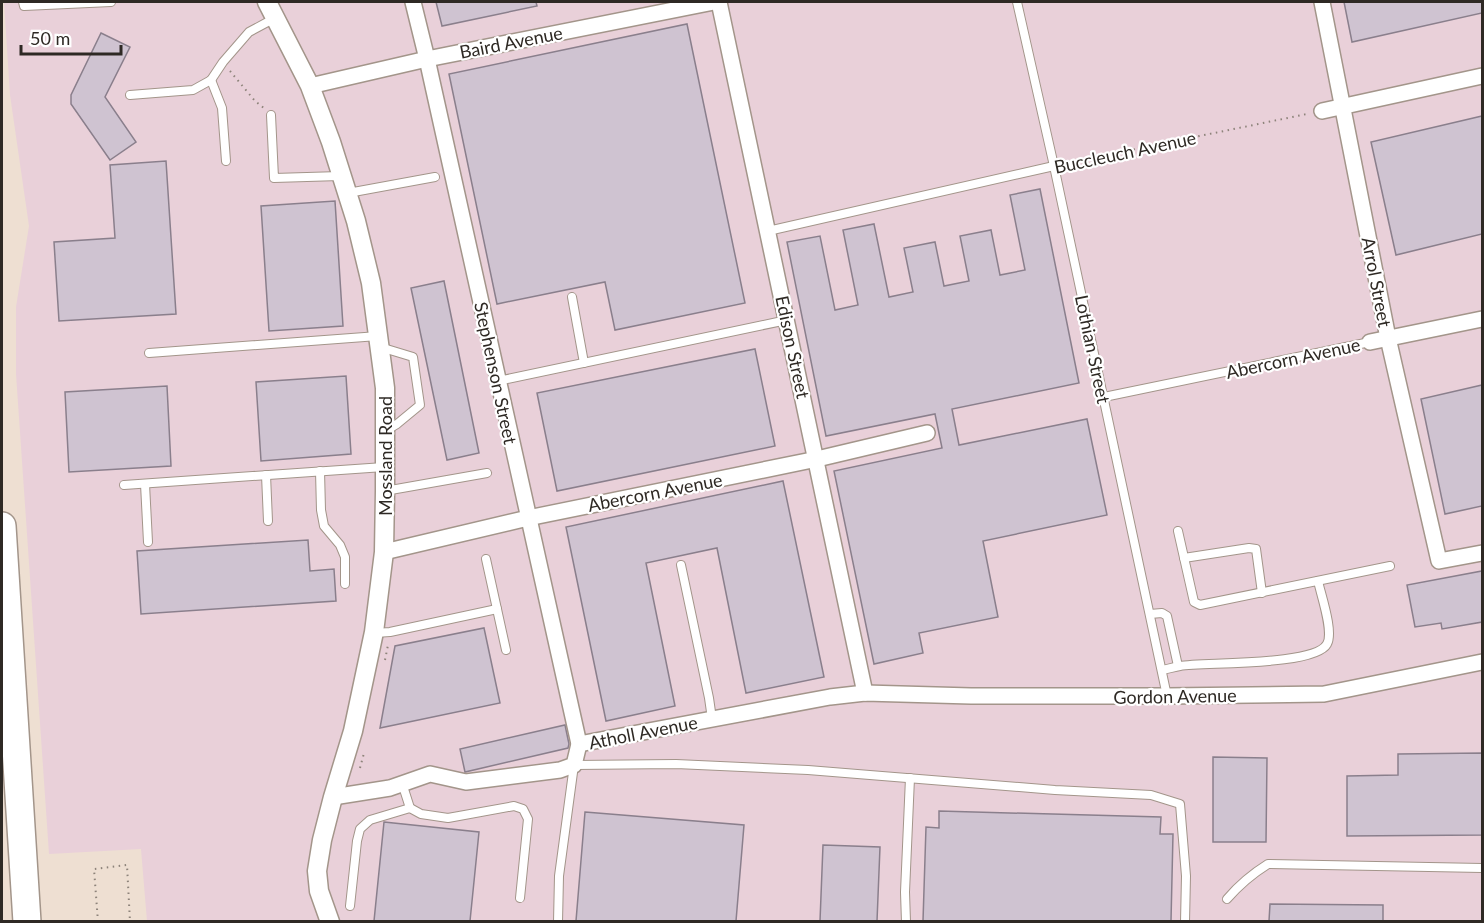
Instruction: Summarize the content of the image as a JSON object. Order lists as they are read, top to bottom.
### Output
{
  "streets": {
    "street": [
      "Baird Avenue",
      "Arrol Street",
      "Edison Street",
      "Abercorn Avenue",
      "Stephenson Street",
      "Mossland Road",
      "Gordon Avenue",
      "Atholl Avenue"
    ],
    "lane": ["Buccleuch Avenue", "Lothian Street"]
  },
  "crossings": [
    ["Baird Avenue", "Stephenson Street"],
    ["Baird Avenue", "Mossland Road"],
    ["Buccleuch Avenue", "Edison Street"],
    ["Buccleuch Avenue", "Lothian Street"],
    ["Arrol Street", "Abercorn Avenue"],
    ["Edison Street", "Abercorn Avenue"],
    ["Edison Street", "Gordon Avenue"],
    ["Edison Street", "Atholl Avenue"],
    ["Lothian Street", "Abercorn Avenue"],
    ["Lothian Street", "Gordon Avenue"],
    ["Abercorn Avenue", "Stephenson Street"],
    ["Abercorn Avenue", "Mossland Road"],
    ["Stephenson Street", "Atholl Avenue"],
    ["Mossland Road", "Atholl Avenue"],
    ["Gordon Avenue", "Atholl Avenue"]
  ],
  "scale_bar": "50 m"
}
